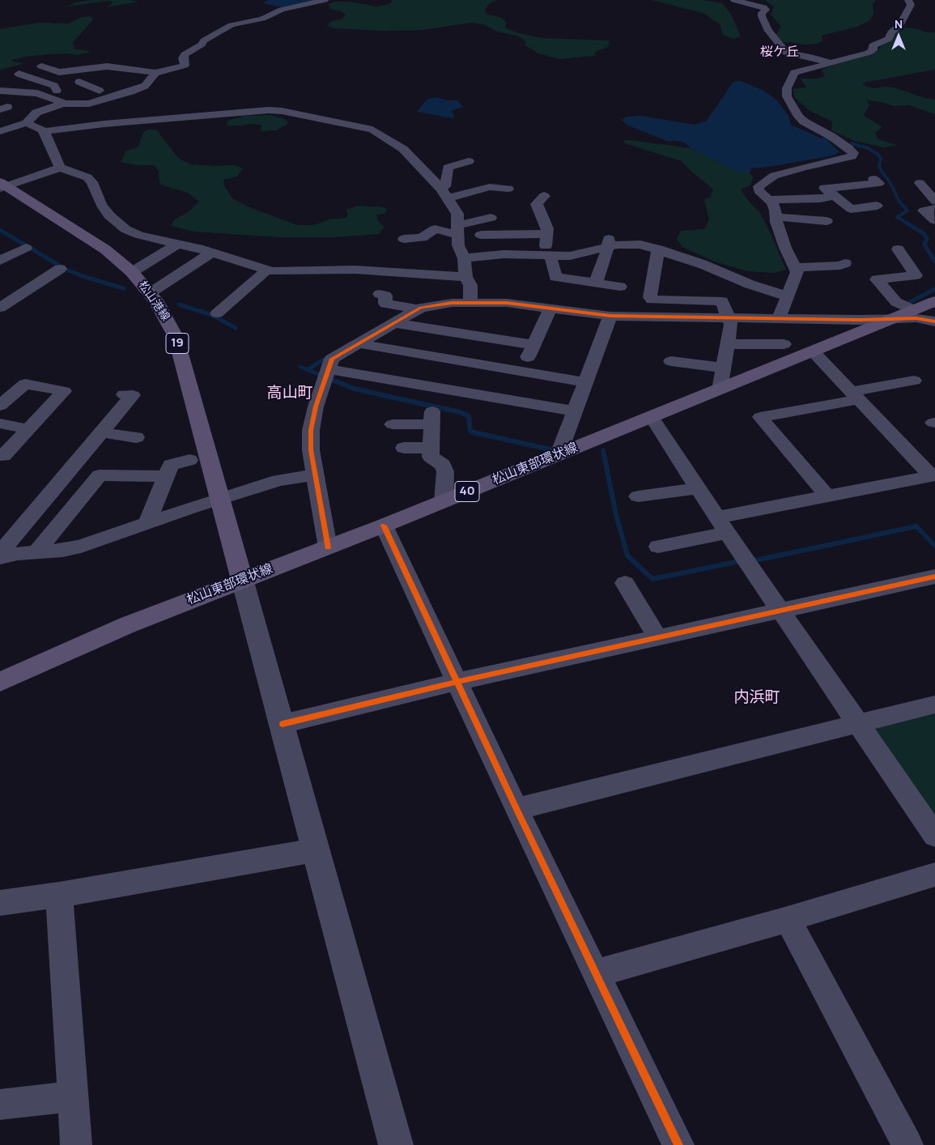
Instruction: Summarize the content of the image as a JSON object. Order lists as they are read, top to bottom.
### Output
{
  "streets": {
    "main road": [
      "松山港線",
      "19",
      "松山東部環状線",
      "40"
    ]
  },
  "crossings": [
    ["松山港線", "松山東部環状線"]
  ],
  "districts": ["桜ケ丘", "高山町", "内浜町"],
  "north": "top"
}
